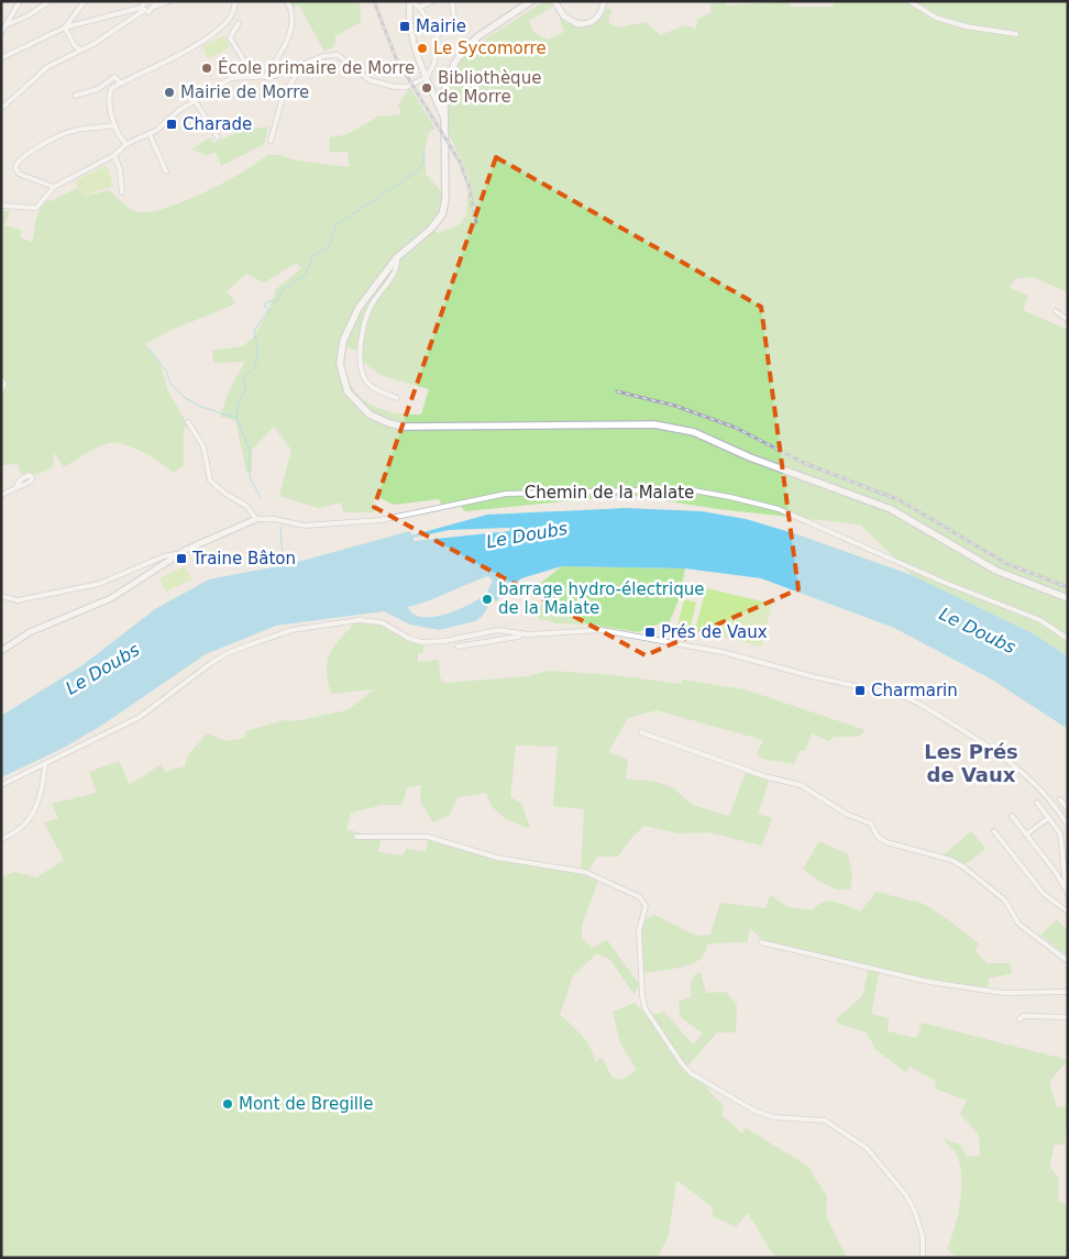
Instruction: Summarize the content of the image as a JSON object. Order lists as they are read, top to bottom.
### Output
{
  "streets": {
    "street": ["Chemin de la Malate"]
  },
  "districts": ["Les Prés de Vaux"],
  "water": ["Le Doubs"],
  "places": {
    "transit": [
      "Mairie",
      "Charade",
      "Traine Bâton",
      "Prés de Vaux",
      "Charmarin"
    ],
    "other": [
      "Le Sycomorre",
      "École primaire de Morre",
      "Bibliothèque de Morre",
      "Mairie de Morre",
      "barrage hydro-électrique de la Malate",
      "Mont de Bregille"
    ]
  }
}
